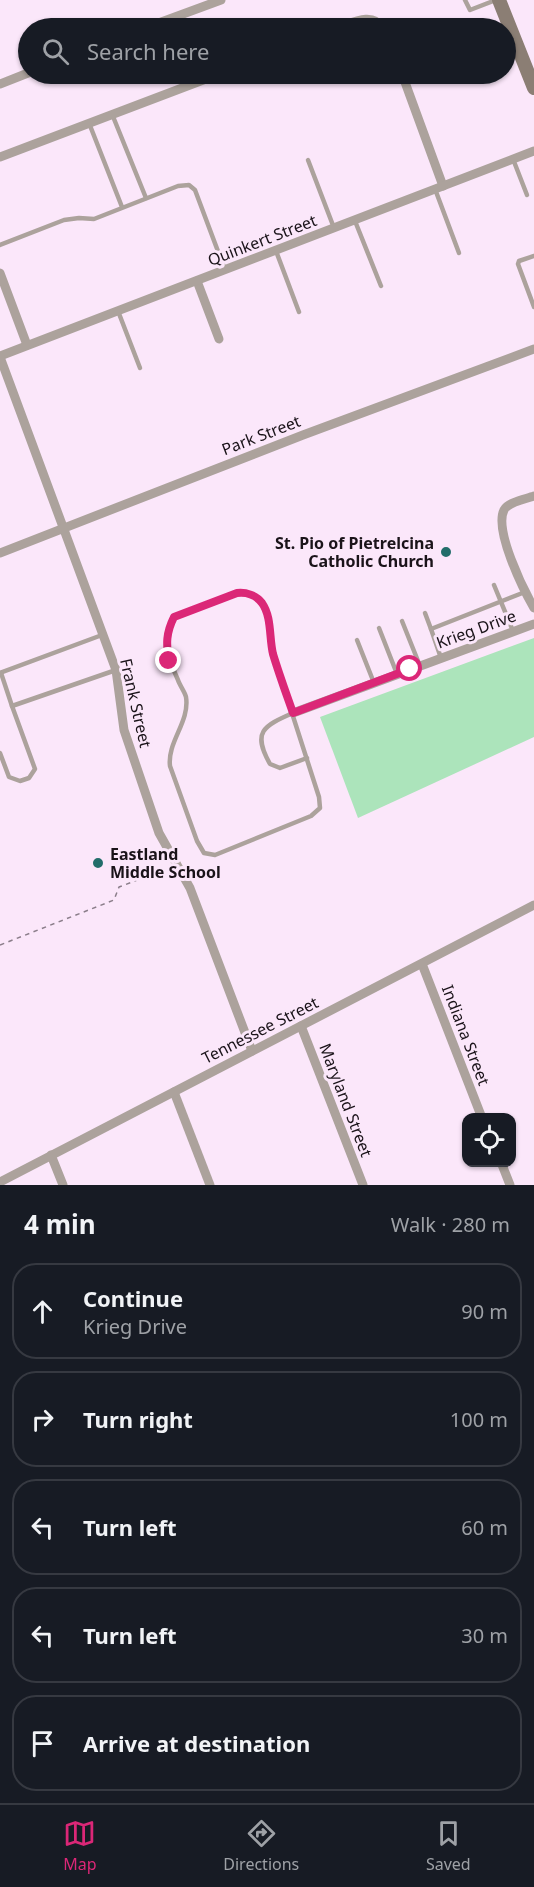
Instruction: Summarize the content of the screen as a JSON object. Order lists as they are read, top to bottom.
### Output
{
  "streets": {
    "street": [
      "Quinkert Street",
      "Park Street",
      "Krieg Drive",
      "Frank Street",
      "Tennessee Street",
      "Indiana Street",
      "Maryland Street"
    ]
  },
  "crossings": [
    ["Quinkert Street", "Frank Street"],
    ["Park Street", "Frank Street"],
    ["Frank Street", "Tennessee Street"],
    ["Tennessee Street", "Indiana Street"],
    ["Tennessee Street", "Maryland Street"]
  ],
  "places": ["St. Pio of Pietrelcina Catholic Church", "Eastland Middle School"],
  "page": {
    "search": "Search here",
    "heading": ["4 min", "Walk · 280 m"],
    "list": [
      ["Continue", "Krieg Drive", "90 m"],
      ["Turn right", "100 m"],
      ["Turn left", "60 m"],
      ["Turn left", "30 m"],
      "Arrive at destination"
    ],
    "nav": ["Map", "Directions", "Saved"]
  }
}
